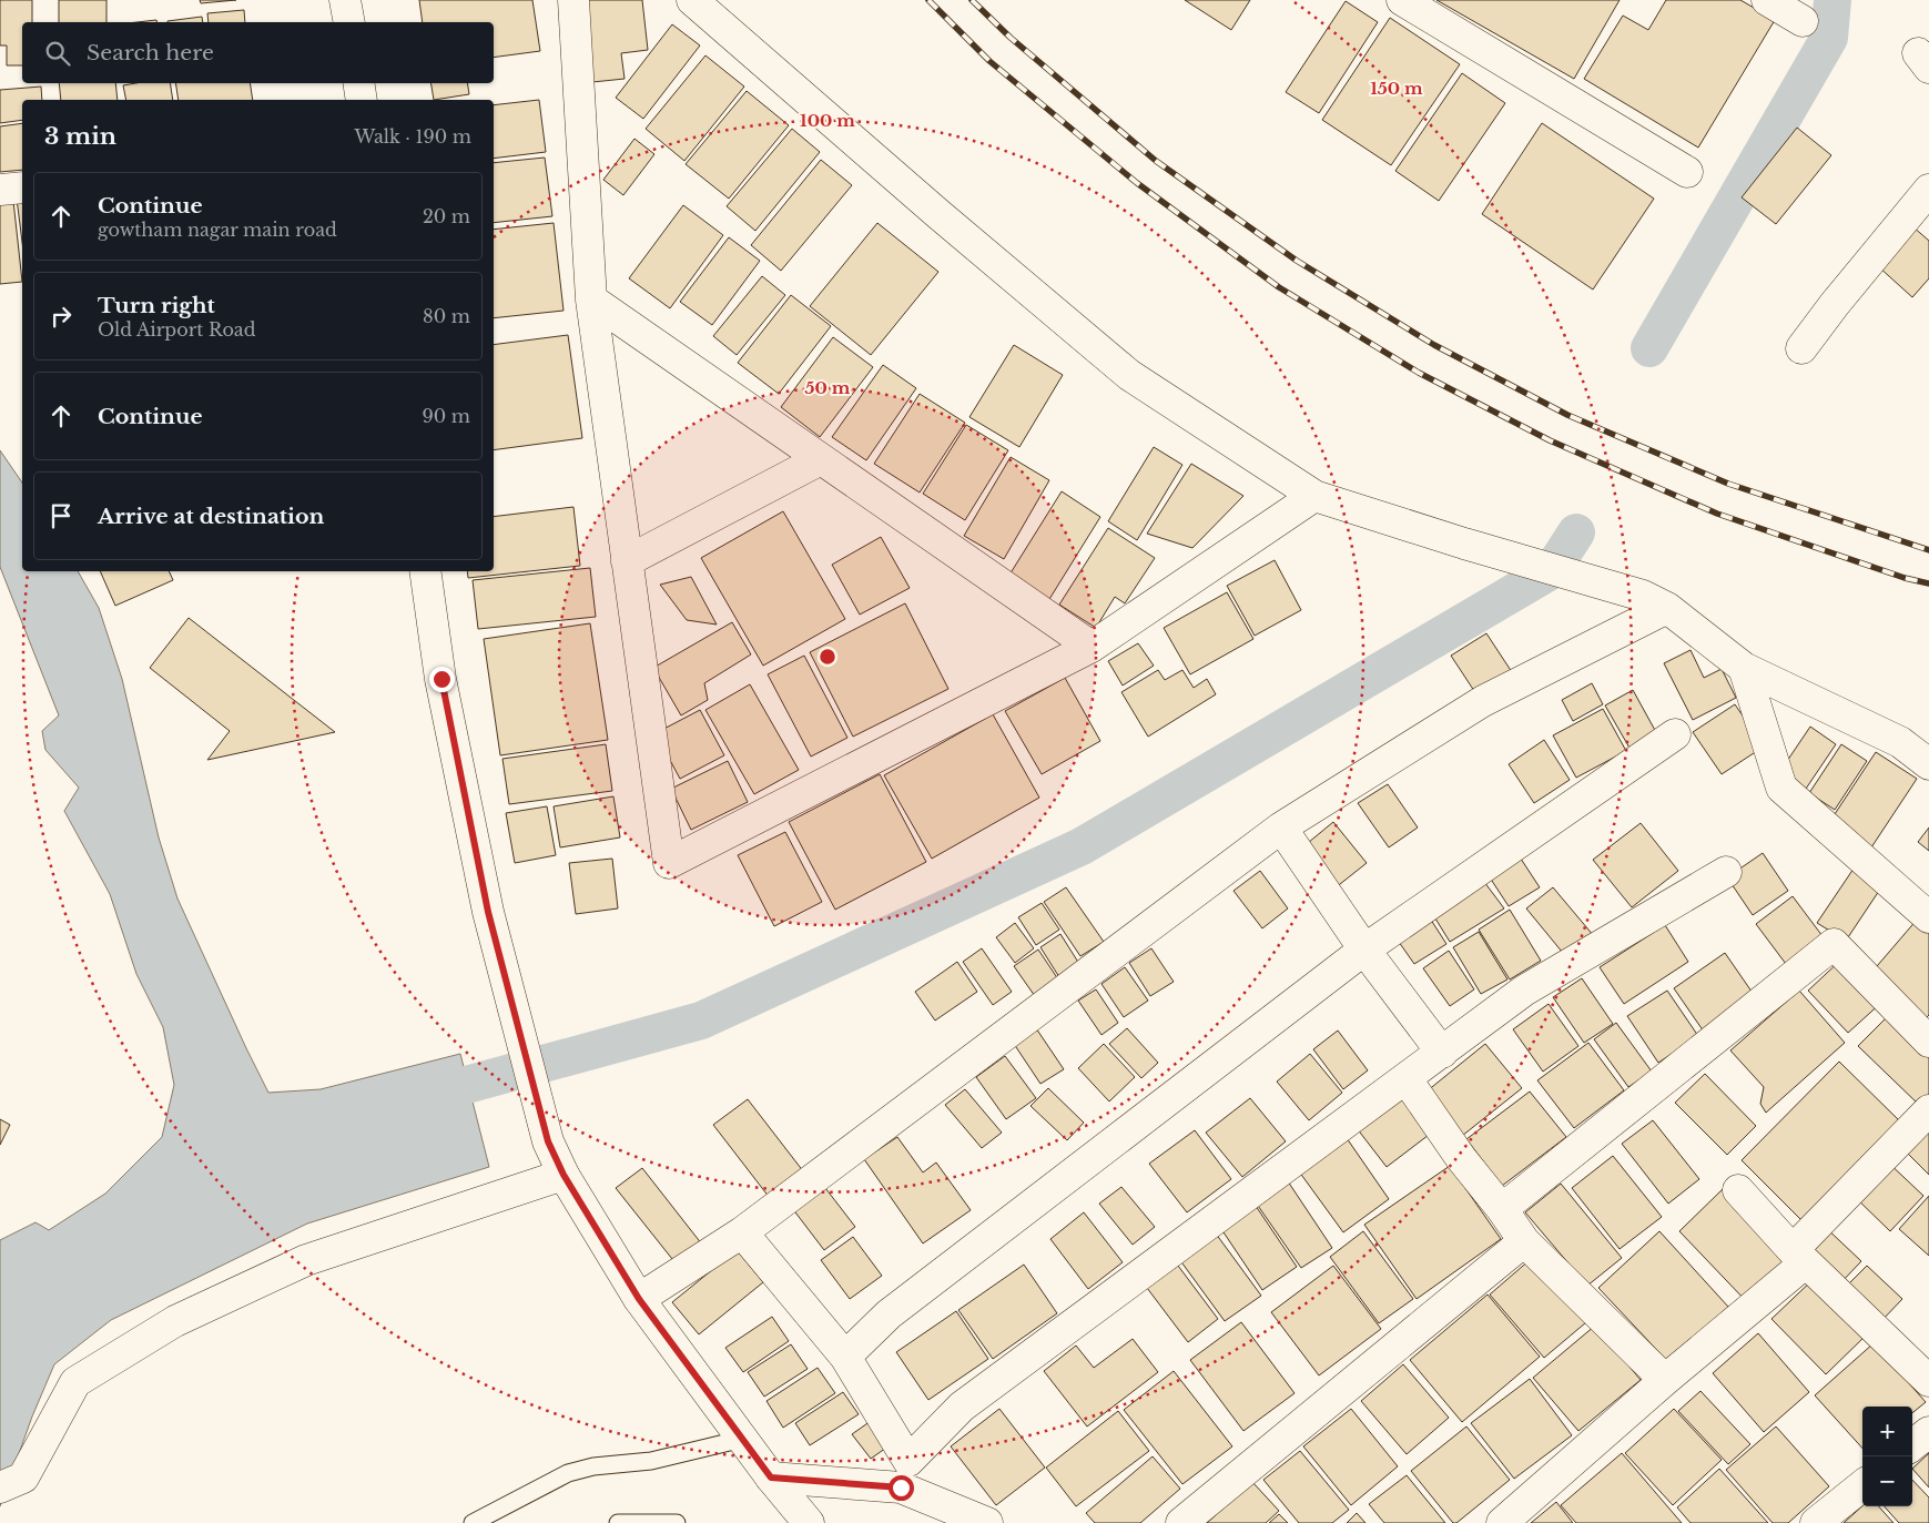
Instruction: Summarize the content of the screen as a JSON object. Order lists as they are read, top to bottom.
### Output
{
  "page": {
    "search": "Search here",
    "heading": ["3 min", "Walk · 190 m"],
    "list": [
      ["Continue", "gowtham nagar main road", "20 m"],
      ["Turn right", "Old Airport Road", "80 m"],
      ["Continue", "90 m"],
      "Arrive at destination"
    ],
    "map_buttons": ["+", "−"]
  },
  "rings": ["150 m", "100 m", "50 m"]
}
